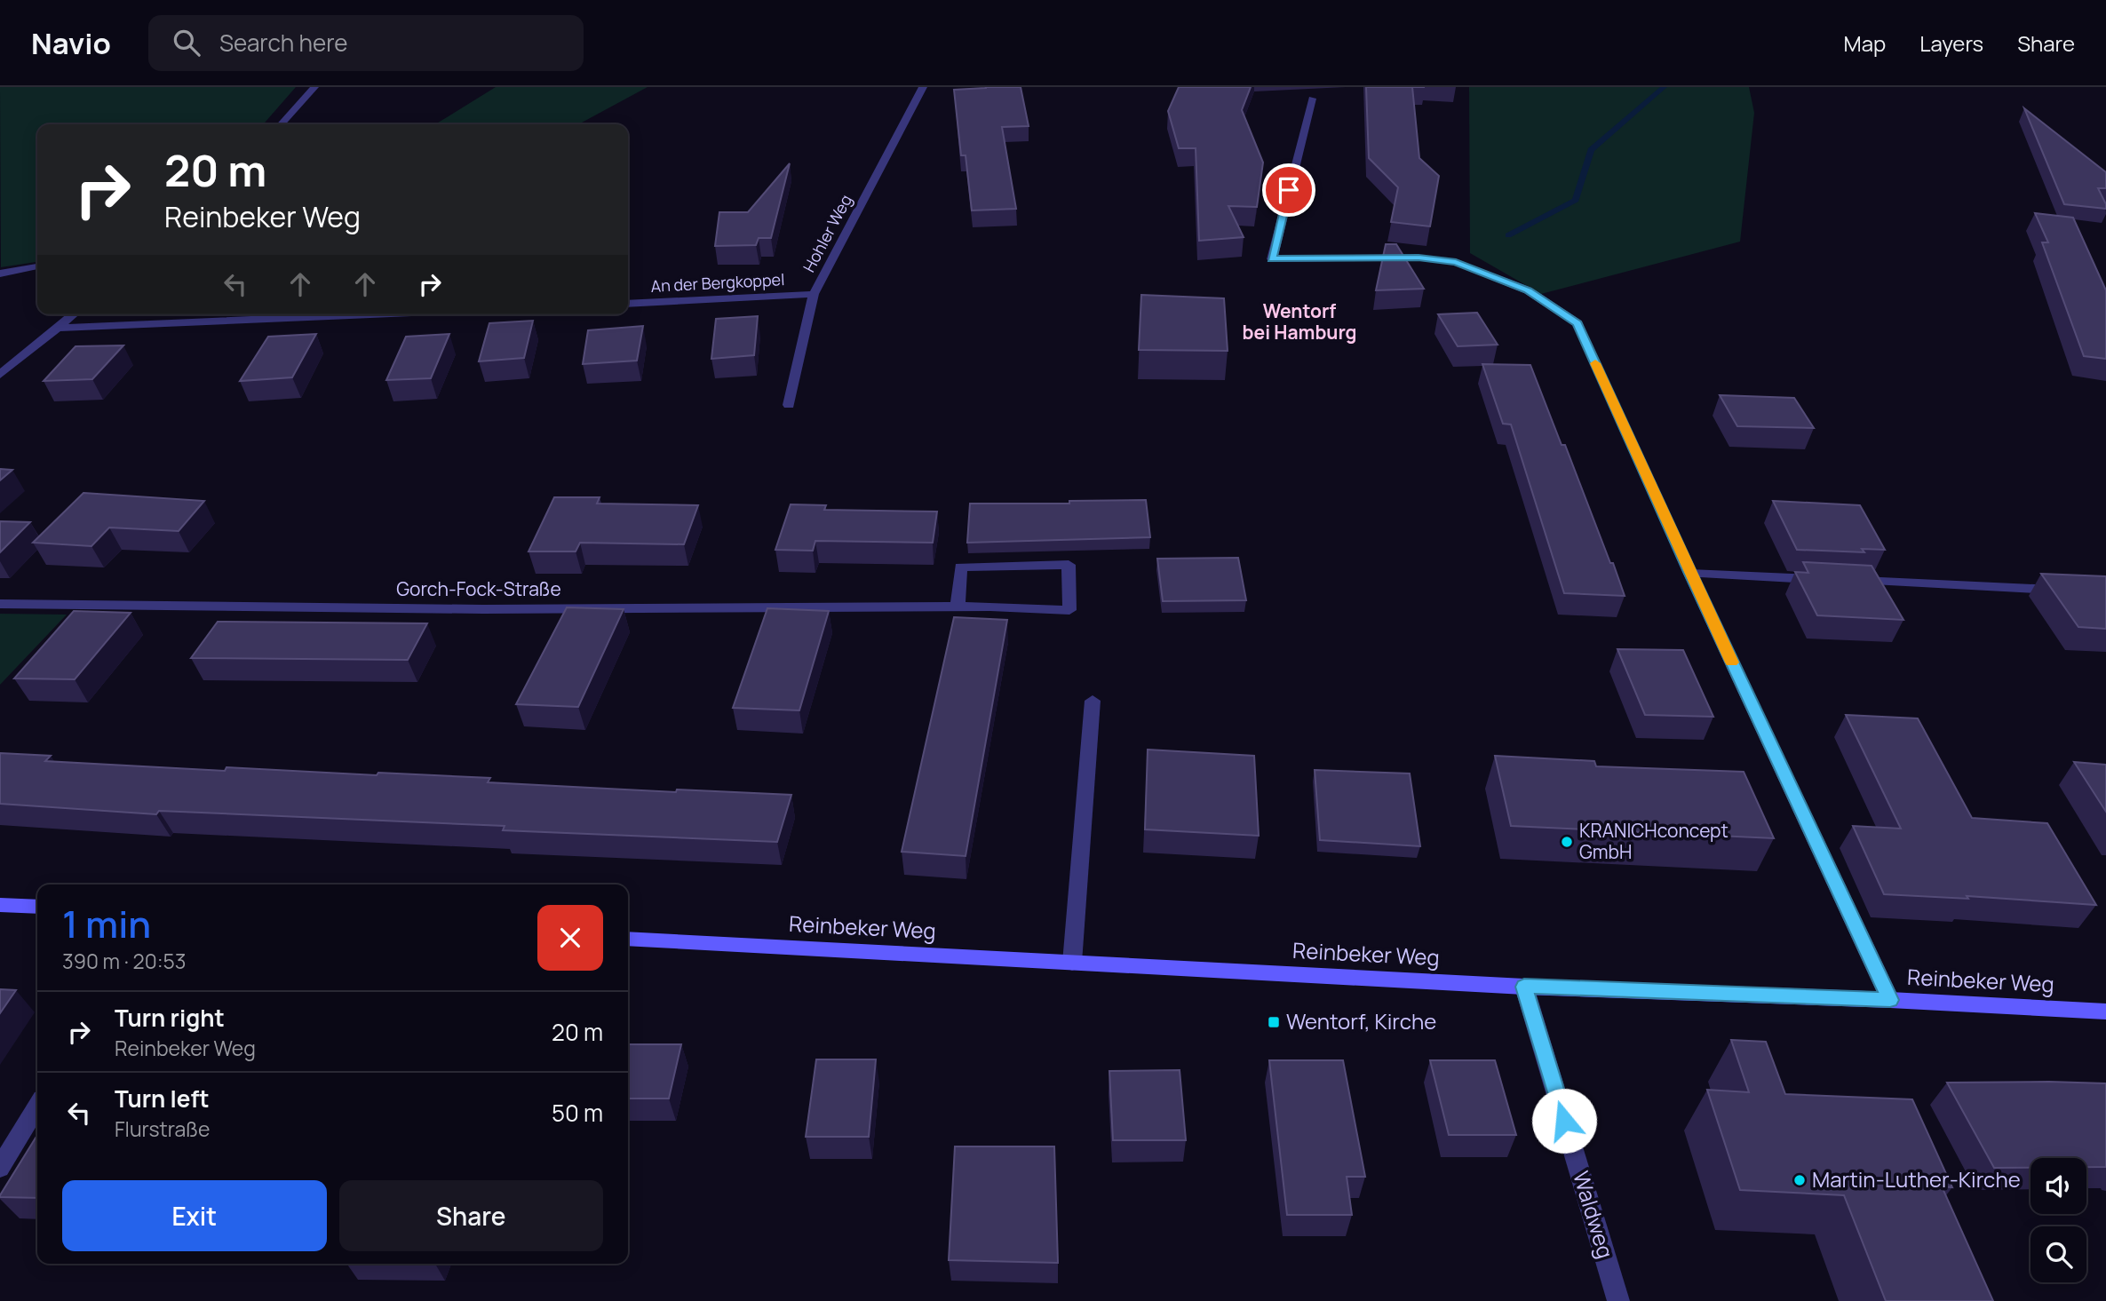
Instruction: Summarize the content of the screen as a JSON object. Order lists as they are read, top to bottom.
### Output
{
  "streets": {
    "main road": ["Reinbeker Weg"],
    "street": [
      "Hohler Weg",
      "An der Bergkoppel",
      "Gorch-Fock-Straße",
      "Waldweg"
    ]
  },
  "crossings": [
    ["Hohler Weg", "An der Bergkoppel"],
    ["Reinbeker Weg", "Waldweg"]
  ],
  "districts": ["Wentorf bei Hamburg"],
  "places": {
    "other": ["KRANICHconcept GmbH", "Martin-Luther-Kirche"],
    "transit": ["Wentorf, Kirche"]
  },
  "page": {
    "header": "Navio",
    "search": "Search here",
    "nav": ["Map", "Layers", "Share"],
    "turn": ["20 m", "Reinbeker Weg"],
    "heading": ["1 min", "390 m · 20:53"],
    "list": [
      {
        "name": "Turn right",
        "note": "Reinbeker Weg",
        "value": "20 m"
      },
      {
        "name": "Turn left",
        "note": "Flurstraße",
        "value": "50 m"
      }
    ],
    "buttons": ["Exit", "Share"]
  }
}
